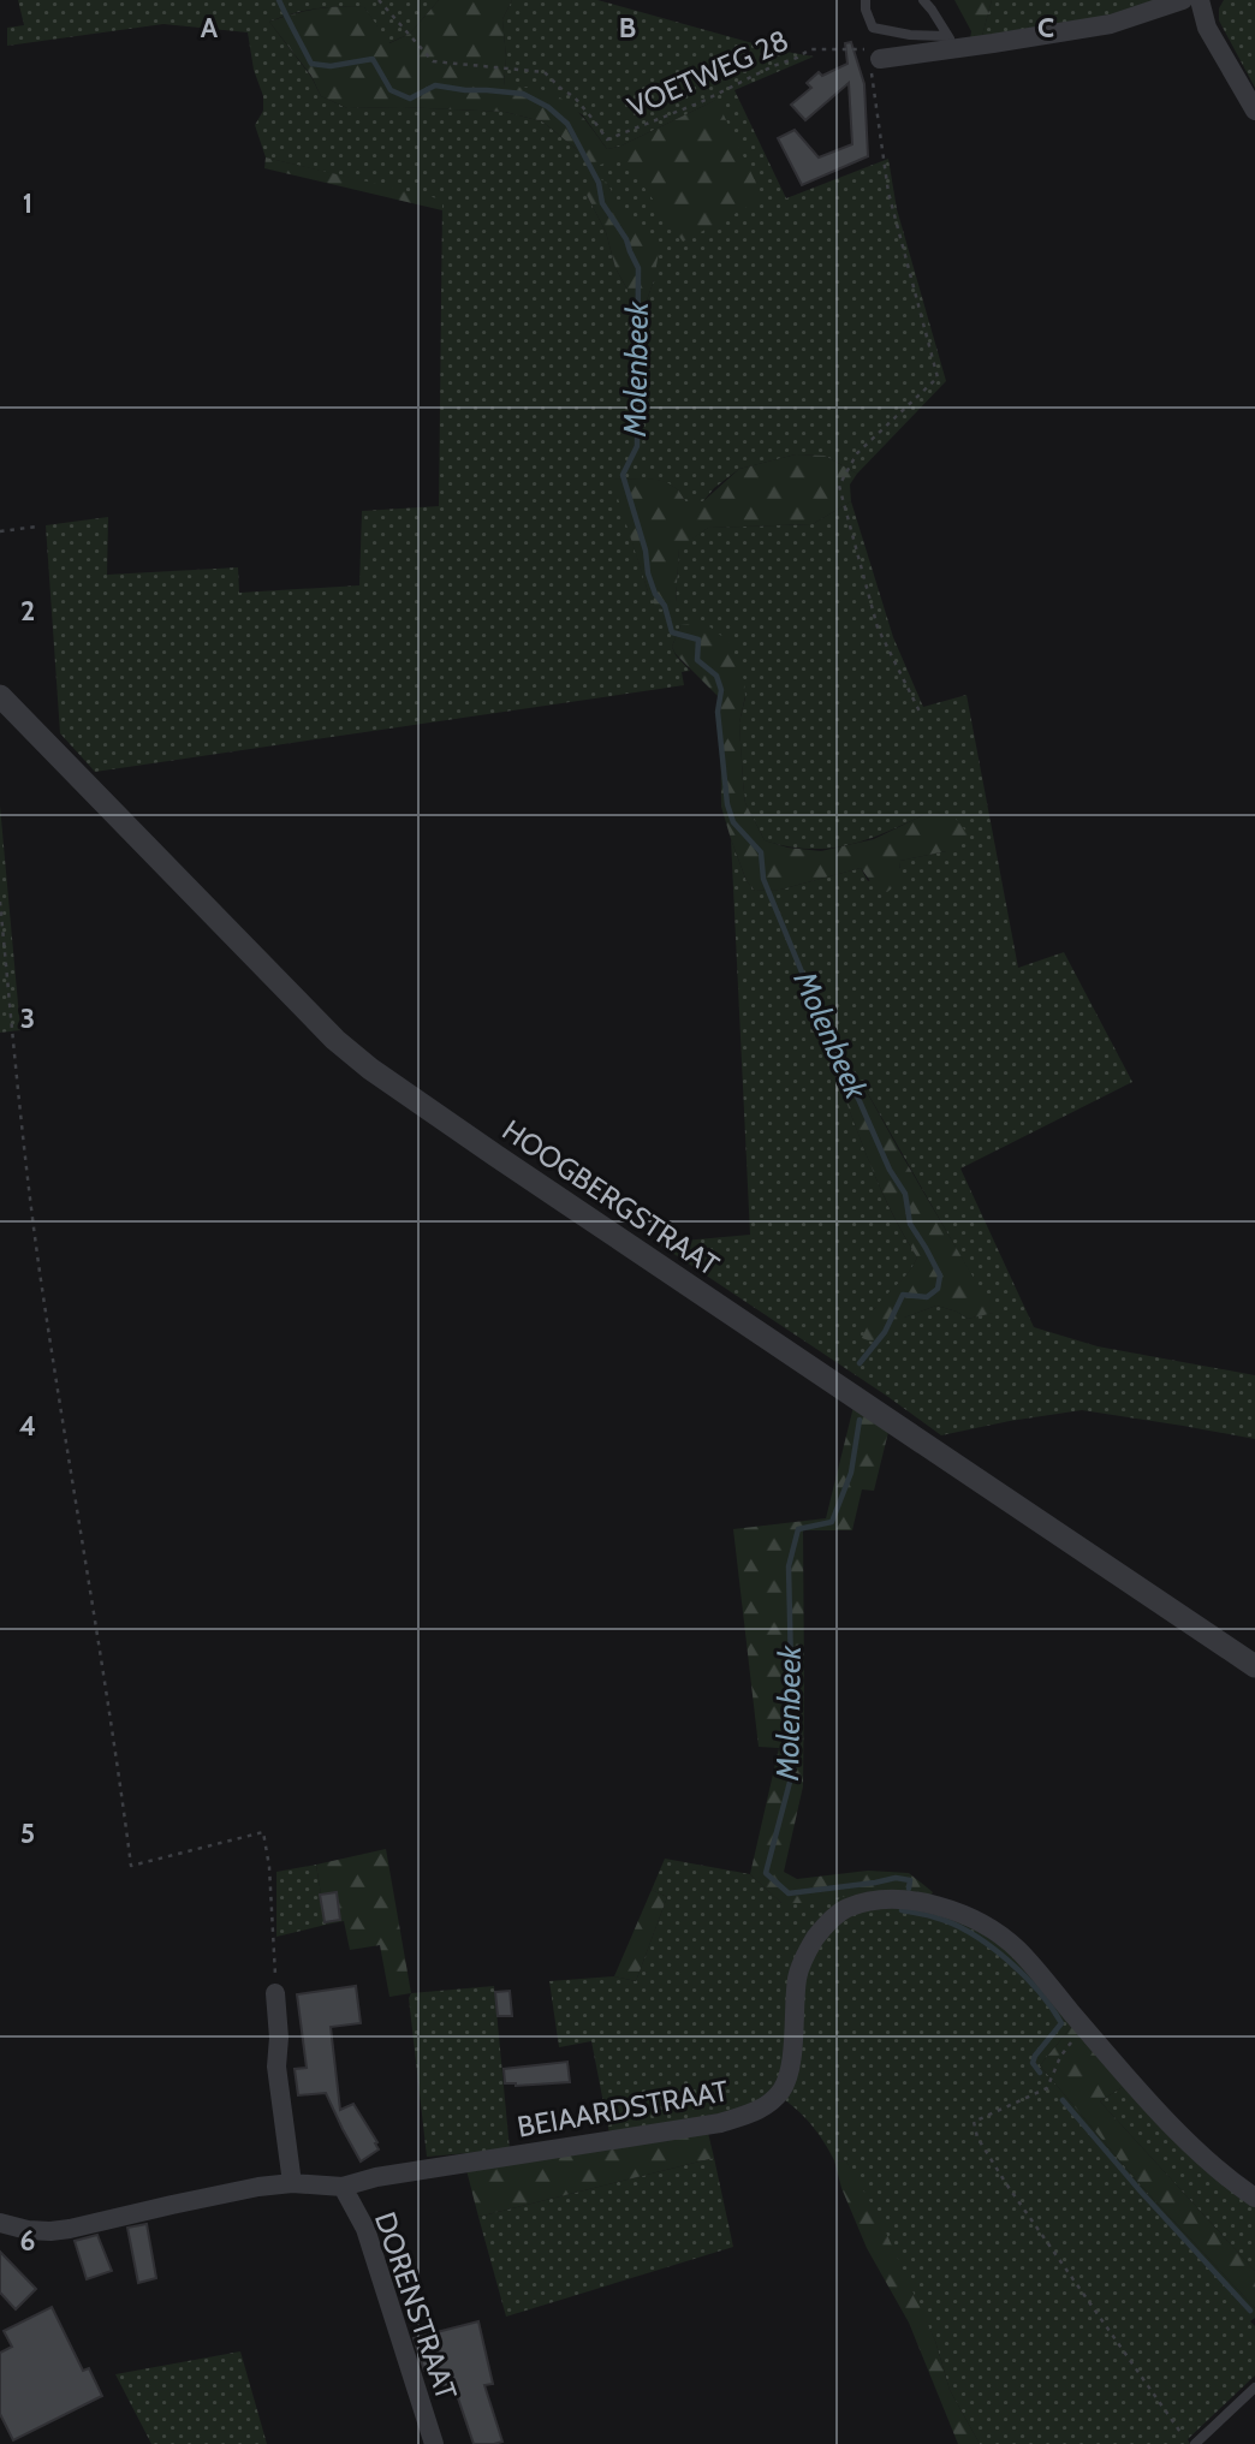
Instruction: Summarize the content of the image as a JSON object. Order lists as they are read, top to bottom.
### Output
{
  "streets": {
    "street": ["HOOGBERGSTRAAT", "BEIAARDSTRAAT", "DORENSTRAAT"],
    "path": ["VOETWEG 28"]
  },
  "crossings": [
    ["BEIAARDSTRAAT", "DORENSTRAAT"]
  ],
  "water": ["Molenbeek"],
  "grid": {
    "columns": ["A", "B", "C"],
    "rows": [
      "1",
      "2",
      "3",
      "4",
      "5",
      "6"
    ]
  }
}
